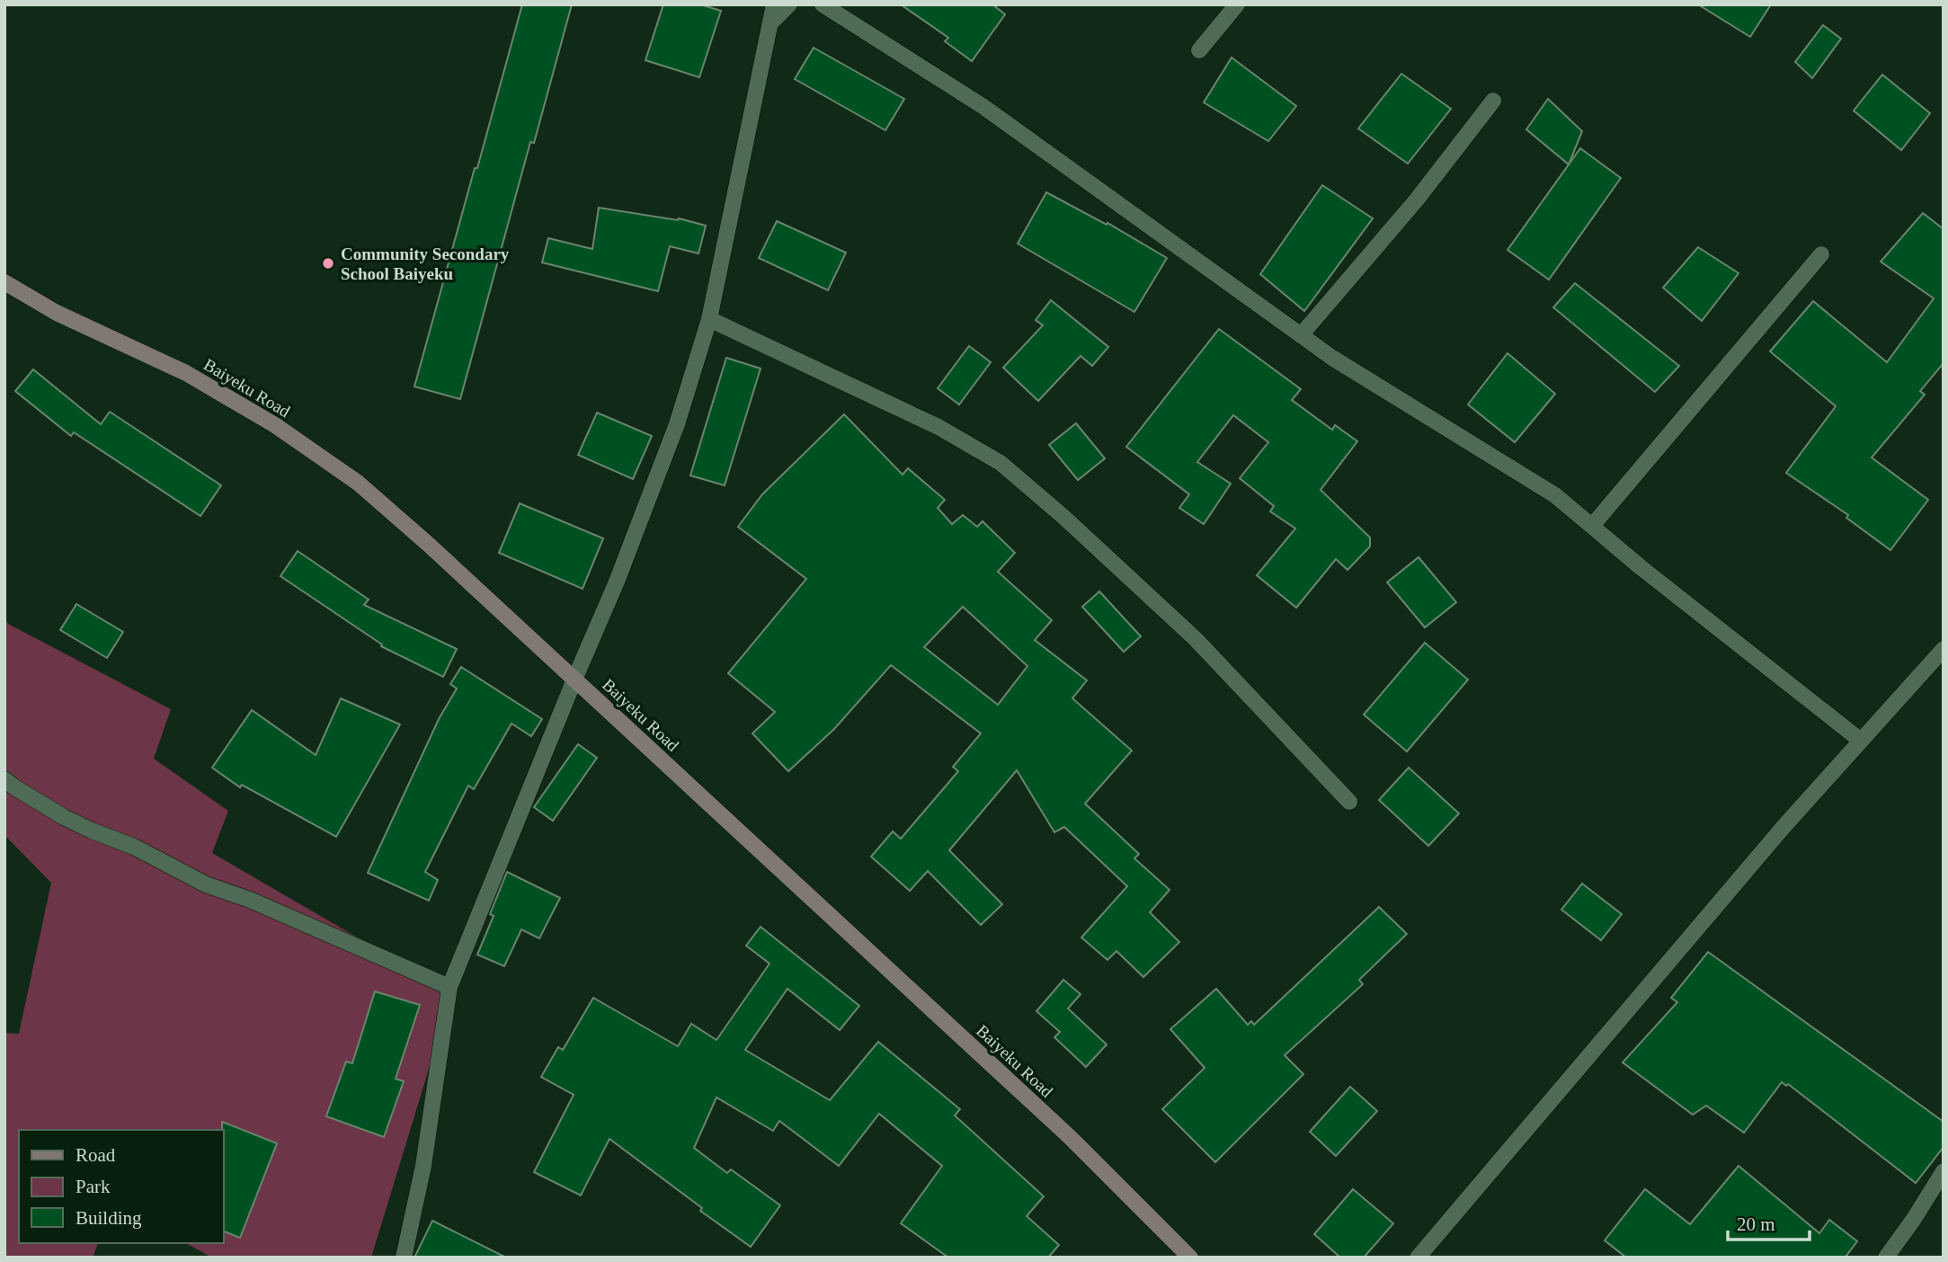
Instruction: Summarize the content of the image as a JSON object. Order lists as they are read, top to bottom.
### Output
{
  "streets": {
    "main road": ["Baiyeku Road"]
  },
  "places": ["Community Secondary School Baiyeku"],
  "legend": ["Road", "Park", "Building"],
  "scale_bar": "20 m"
}
